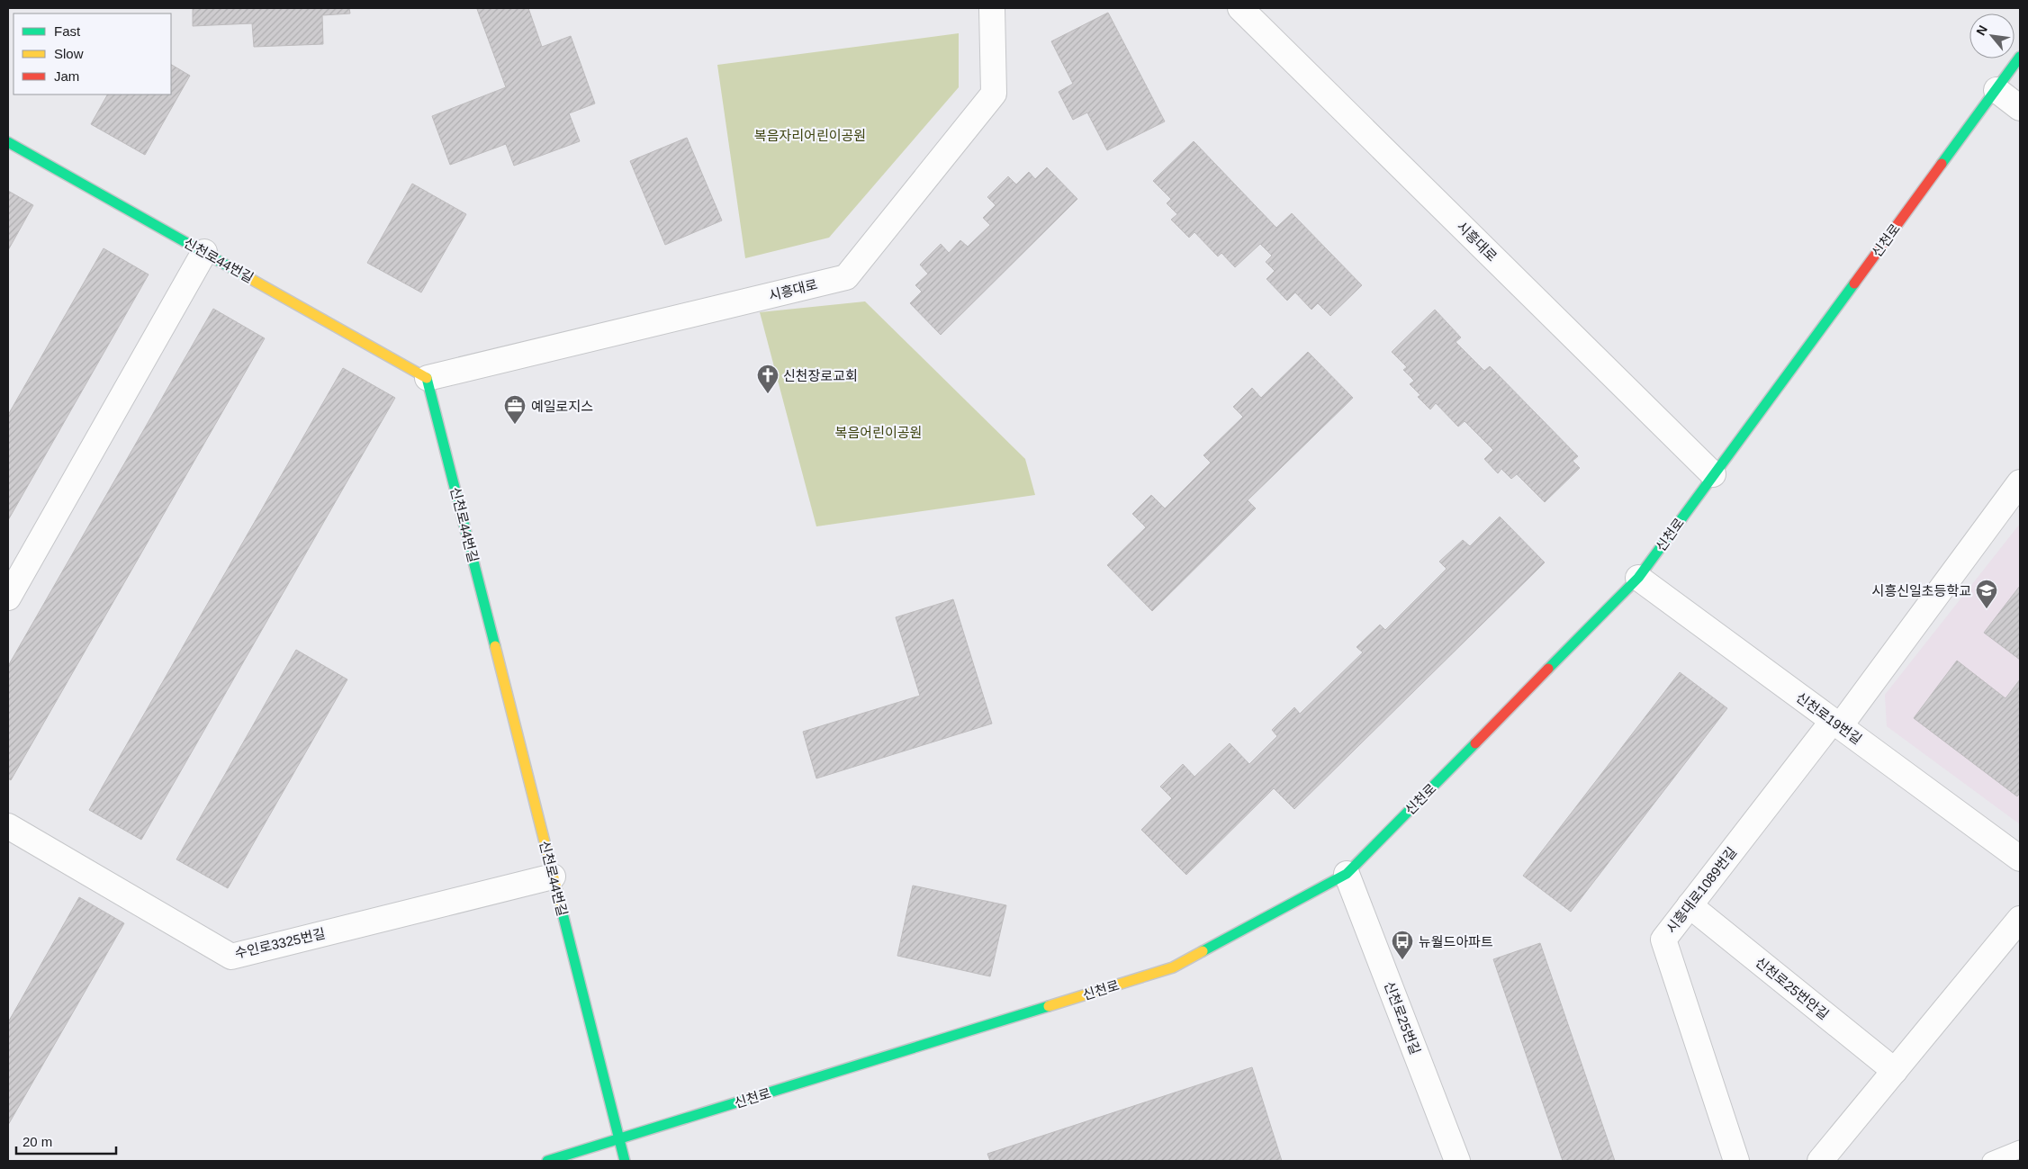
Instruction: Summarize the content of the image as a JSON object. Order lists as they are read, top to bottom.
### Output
{
  "streets": {
    "street": [
      "신천로",
      "시흥대로",
      "신천로44번길",
      "신천로19번길",
      "시흥대로1089번길",
      "수인로3325번길",
      "신천로25번안길",
      "신천로25번길"
    ]
  },
  "crossings": [
    ["신천로", "시흥대로"],
    ["신천로", "신천로44번길"],
    ["신천로", "신천로19번길"],
    ["신천로", "신천로25번길"],
    ["시흥대로", "신천로44번길"],
    ["신천로44번길", "수인로3325번길"],
    ["신천로19번길", "시흥대로1089번길"],
    ["시흥대로1089번길", "신천로25번안길"]
  ],
  "parks": ["복음자리어린이공원", "복음어린이공원"],
  "places": {
    "church": ["신천장로교회"],
    "office": ["예일로지스"],
    "school or university": ["시흥신일초등학교"],
    "bus stop": ["뉴월드아파트"]
  },
  "legend": ["Fast", "Slow", "Jam"],
  "scale_bar": "20 m",
  "north": "top left"
}
